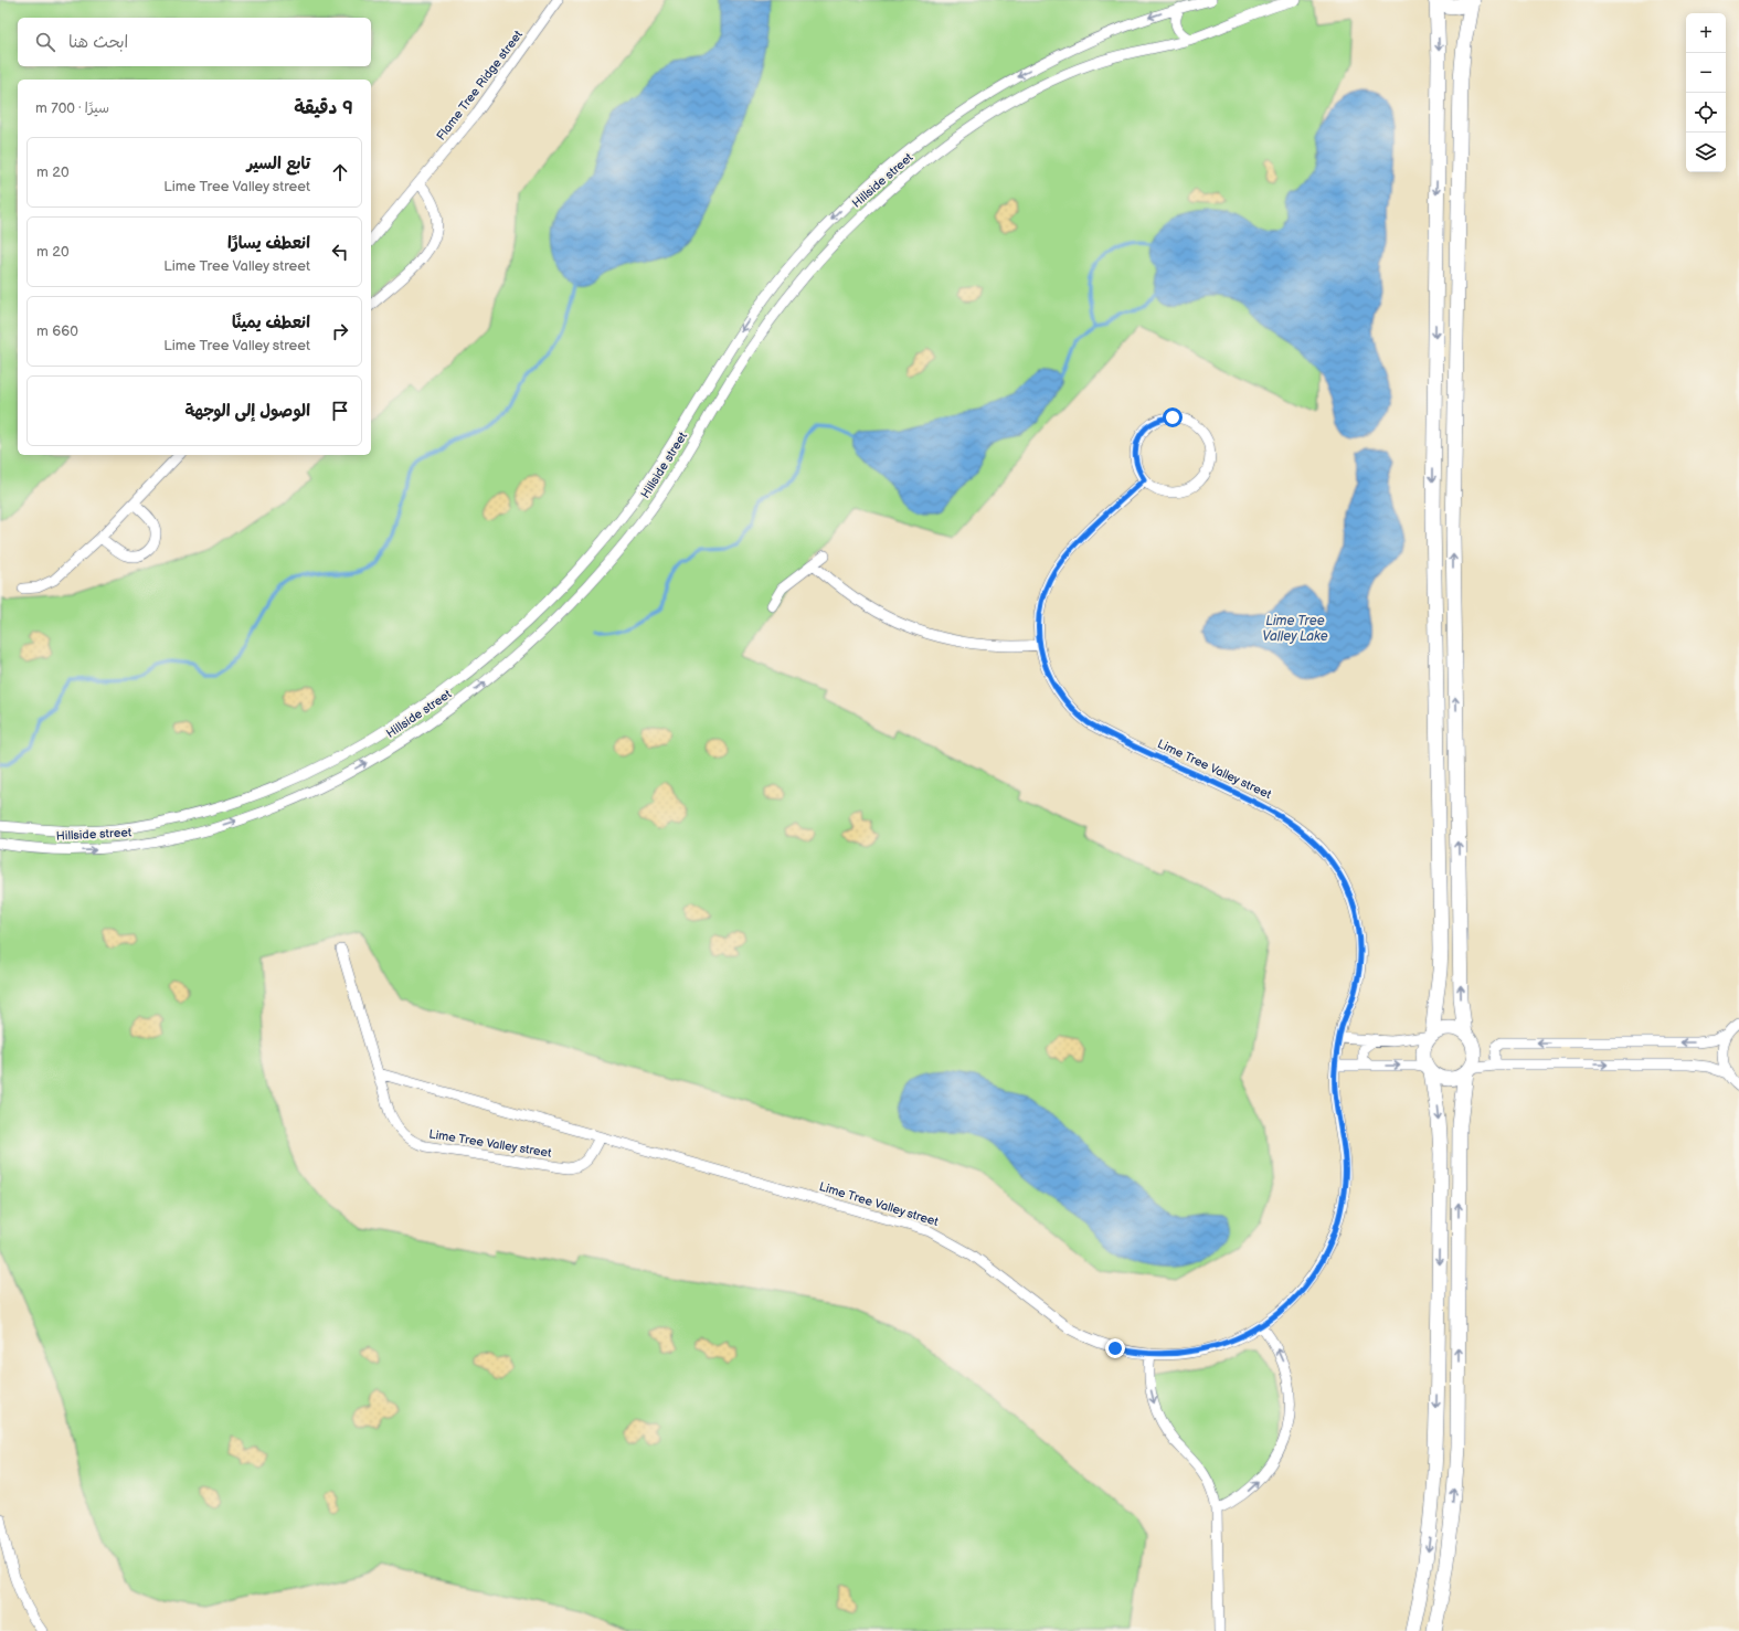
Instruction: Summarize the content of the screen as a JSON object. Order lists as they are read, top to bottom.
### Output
{
  "streets": {
    "street": ["Flame Tree Ridge street", "Hillside street", "Lime Tree Valley street"]
  },
  "water": ["Lime Tree Valley Lake"],
  "page": {
    "map_buttons": ["+", "−"],
    "search": "ابحث هنا",
    "heading": ["9 دقيقة", "سيرًا · 700 m"],
    "list": [
      ["تابع السير", "Lime Tree Valley street", "20 m"],
      ["انعطف يسارًا", "Lime Tree Valley street", "20 m"],
      ["انعطف يمينًا", "Lime Tree Valley street", "660 m"],
      "الوصول إلى الوجهة"
    ]
  }
}
